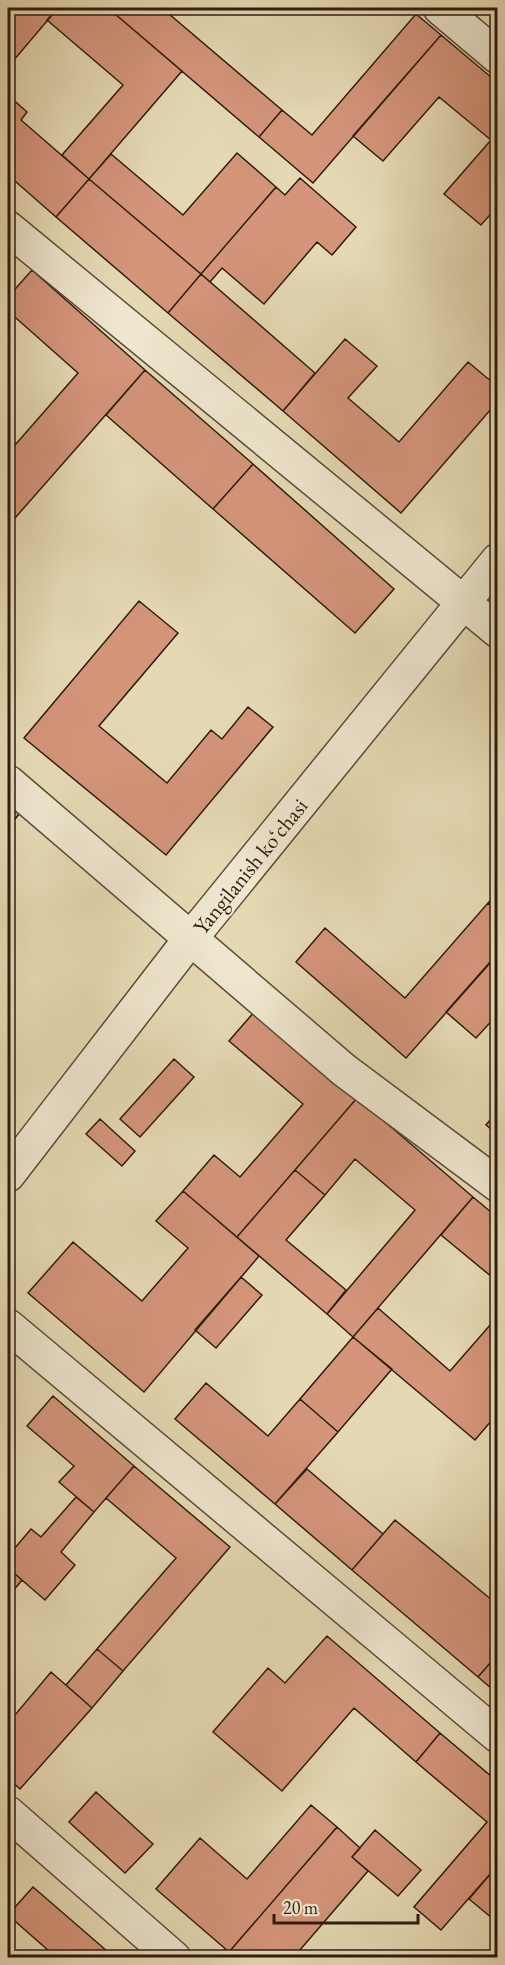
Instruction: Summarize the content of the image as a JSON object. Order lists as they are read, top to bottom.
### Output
{
  "streets": {
    "street": ["Yangilanish koʻchasi"]
  },
  "scale_bar": "20 m"
}
